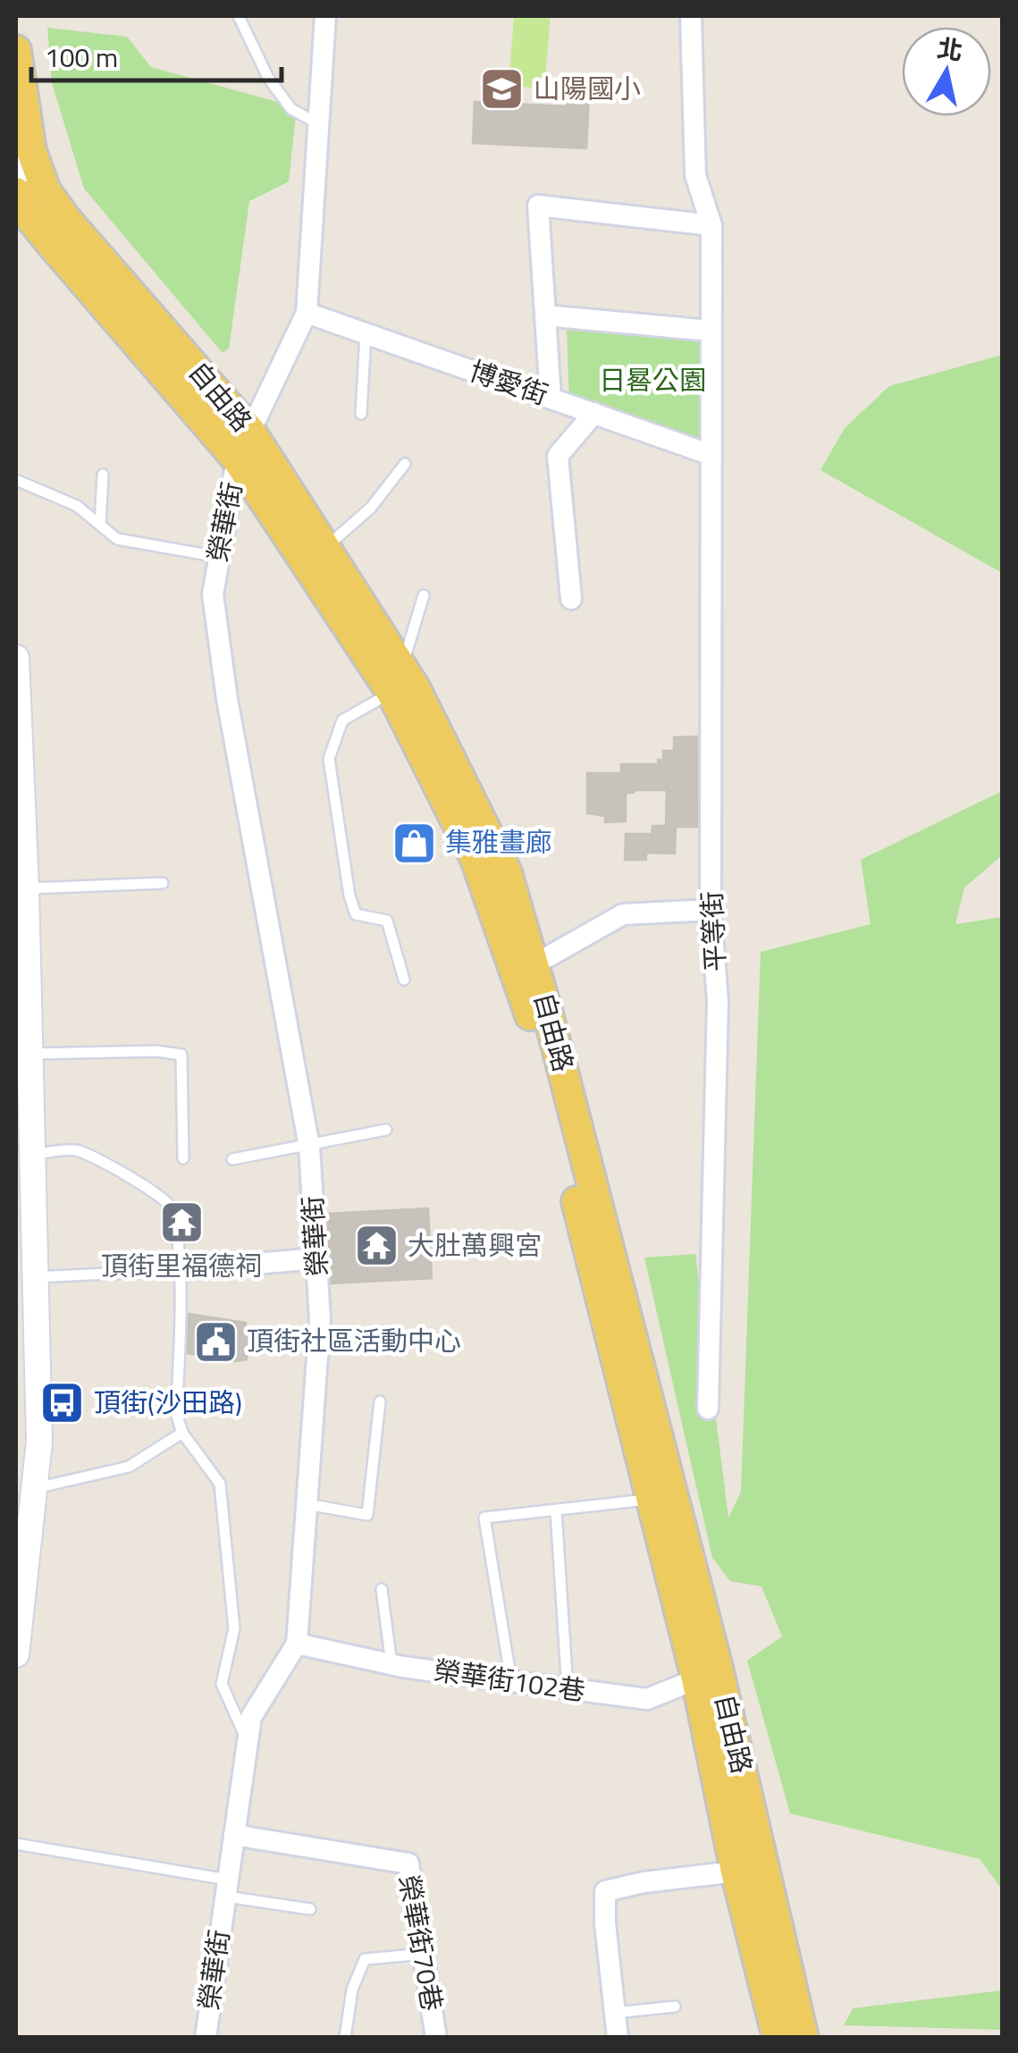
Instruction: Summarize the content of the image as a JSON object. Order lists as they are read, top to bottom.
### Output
{
  "streets": {
    "main road": ["自由路"],
    "street": [
      "博愛街",
      "榮華街",
      "平等街",
      "榮華街102巷",
      "榮華街70巷"
    ]
  },
  "crossings": [
    ["博愛街", "榮華街"],
    ["博愛街", "平等街"],
    ["自由路", "榮華街"],
    ["自由路", "榮華街102巷"],
    ["榮華街", "榮華街102巷"],
    ["榮華街", "榮華街70巷"]
  ],
  "parks": ["日晷公園"],
  "places": {
    "school or university": ["山陽國小"],
    "shop": ["集雅畫廊"],
    "temple": ["頂街里福德祠", "大肚萬興宮"],
    "public building": ["頂街社區活動中心"],
    "bus stop": ["頂街(沙田路)"]
  },
  "scale_bar": "100 m",
  "north": "top"
}
